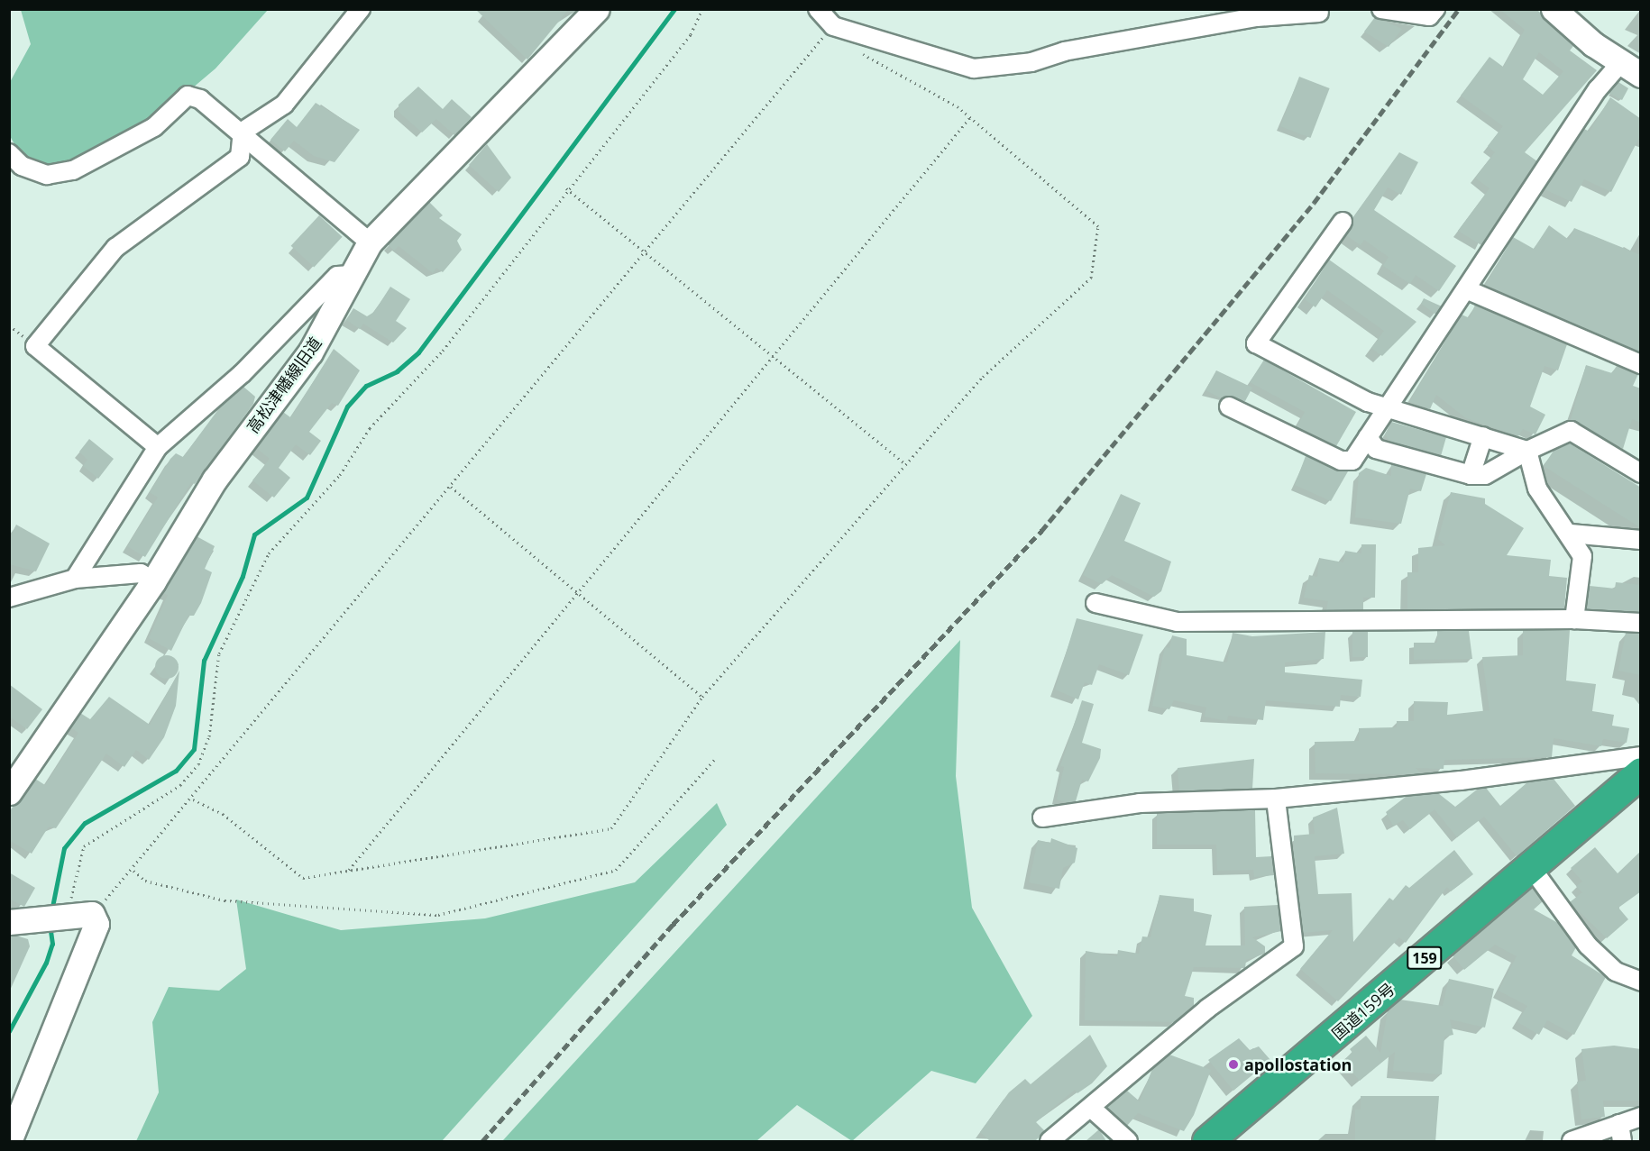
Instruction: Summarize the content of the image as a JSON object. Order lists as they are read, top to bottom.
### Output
{
  "streets": {
    "highway": ["159", "国道159号"],
    "street": ["高松津幡線旧道"]
  },
  "places": ["apollostation"]
}
